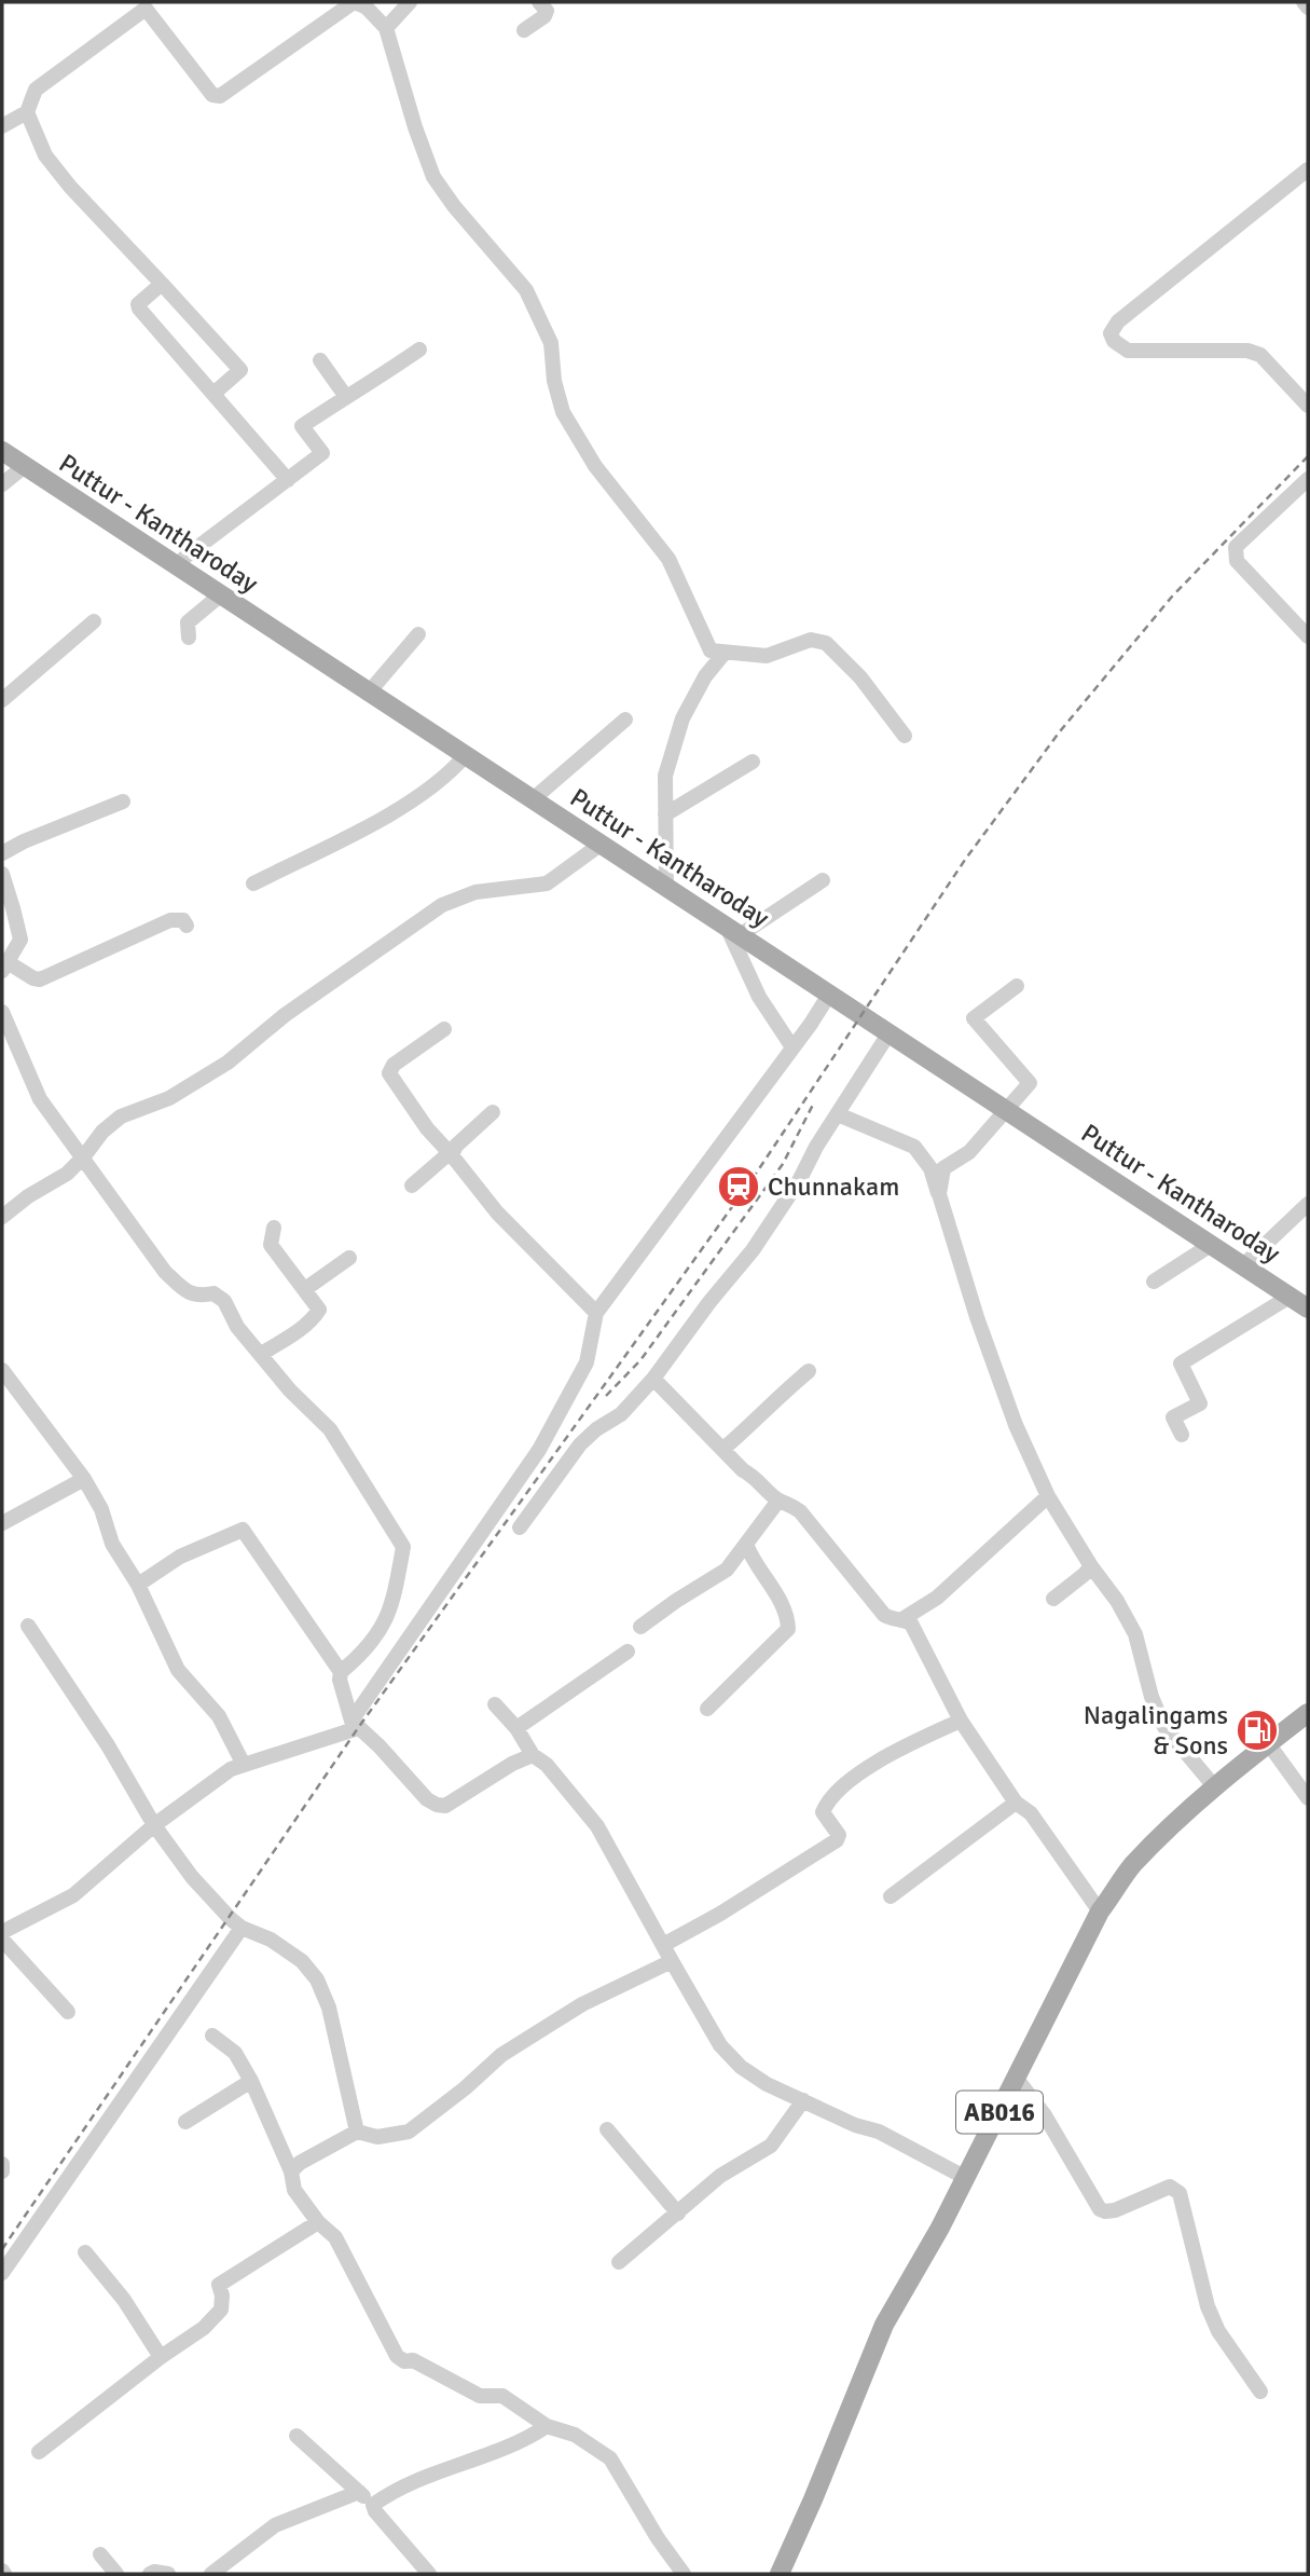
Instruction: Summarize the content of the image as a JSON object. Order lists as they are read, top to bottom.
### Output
{
  "streets": {
    "main road": ["Puttur - Kantharoday", "AB016"]
  },
  "places": {
    "station": ["Chunnakam"],
    "fuel station": ["Nagalingams & Sons"]
  }
}
